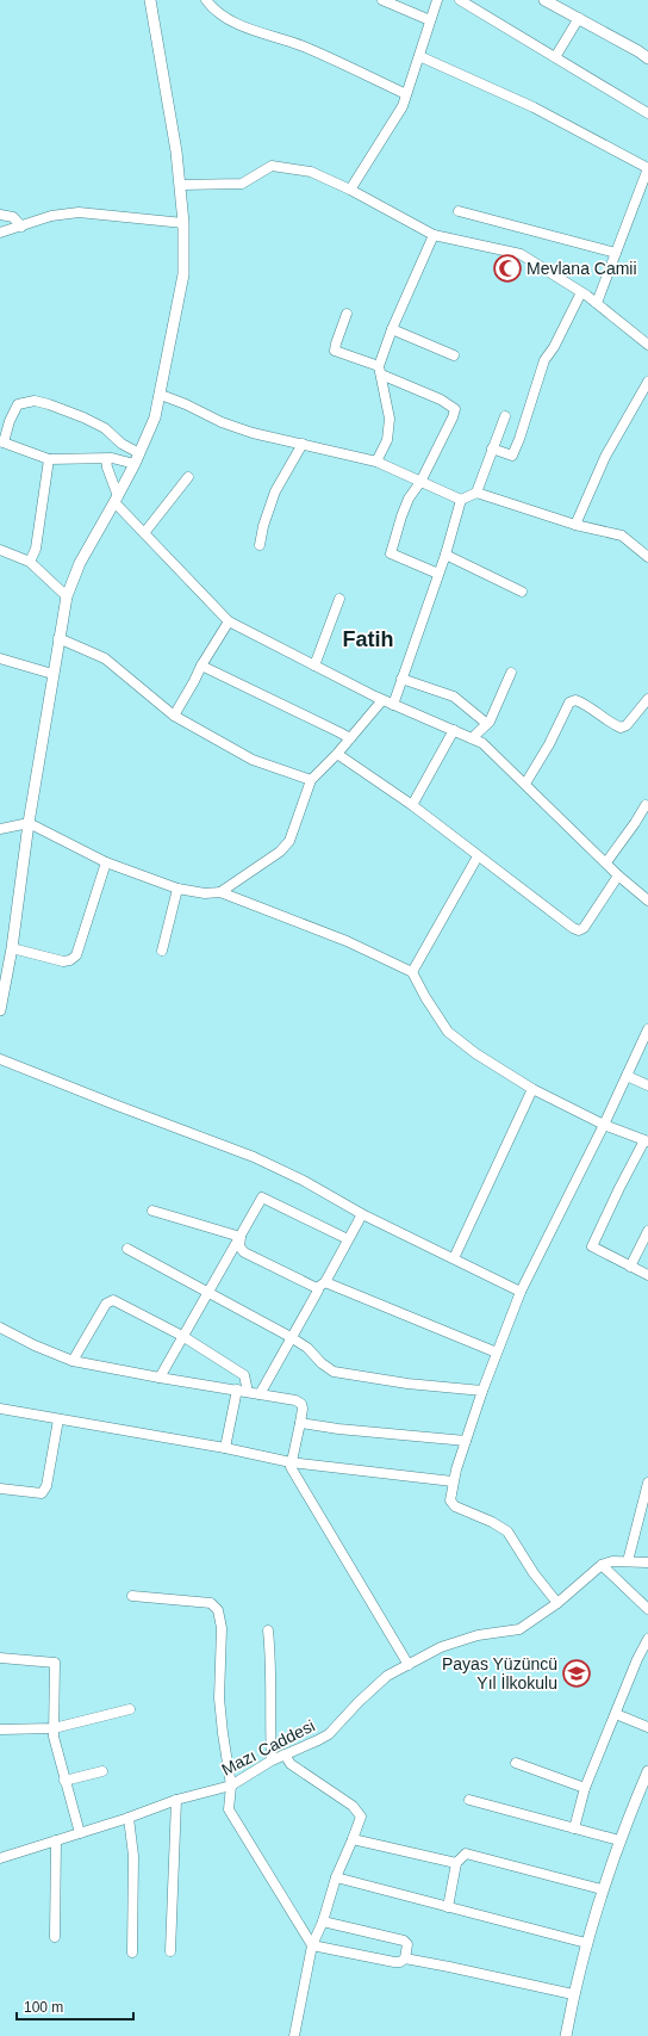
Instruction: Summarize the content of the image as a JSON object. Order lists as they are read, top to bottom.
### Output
{
  "streets": {
    "street": ["Mazı Caddesi"]
  },
  "districts": ["Fatih"],
  "places": {
    "mosque": ["Mevlana Camii"],
    "school or university": ["Payas Yüzüncü Yıl İlkokulu"]
  },
  "scale_bar": "100 m"
}
